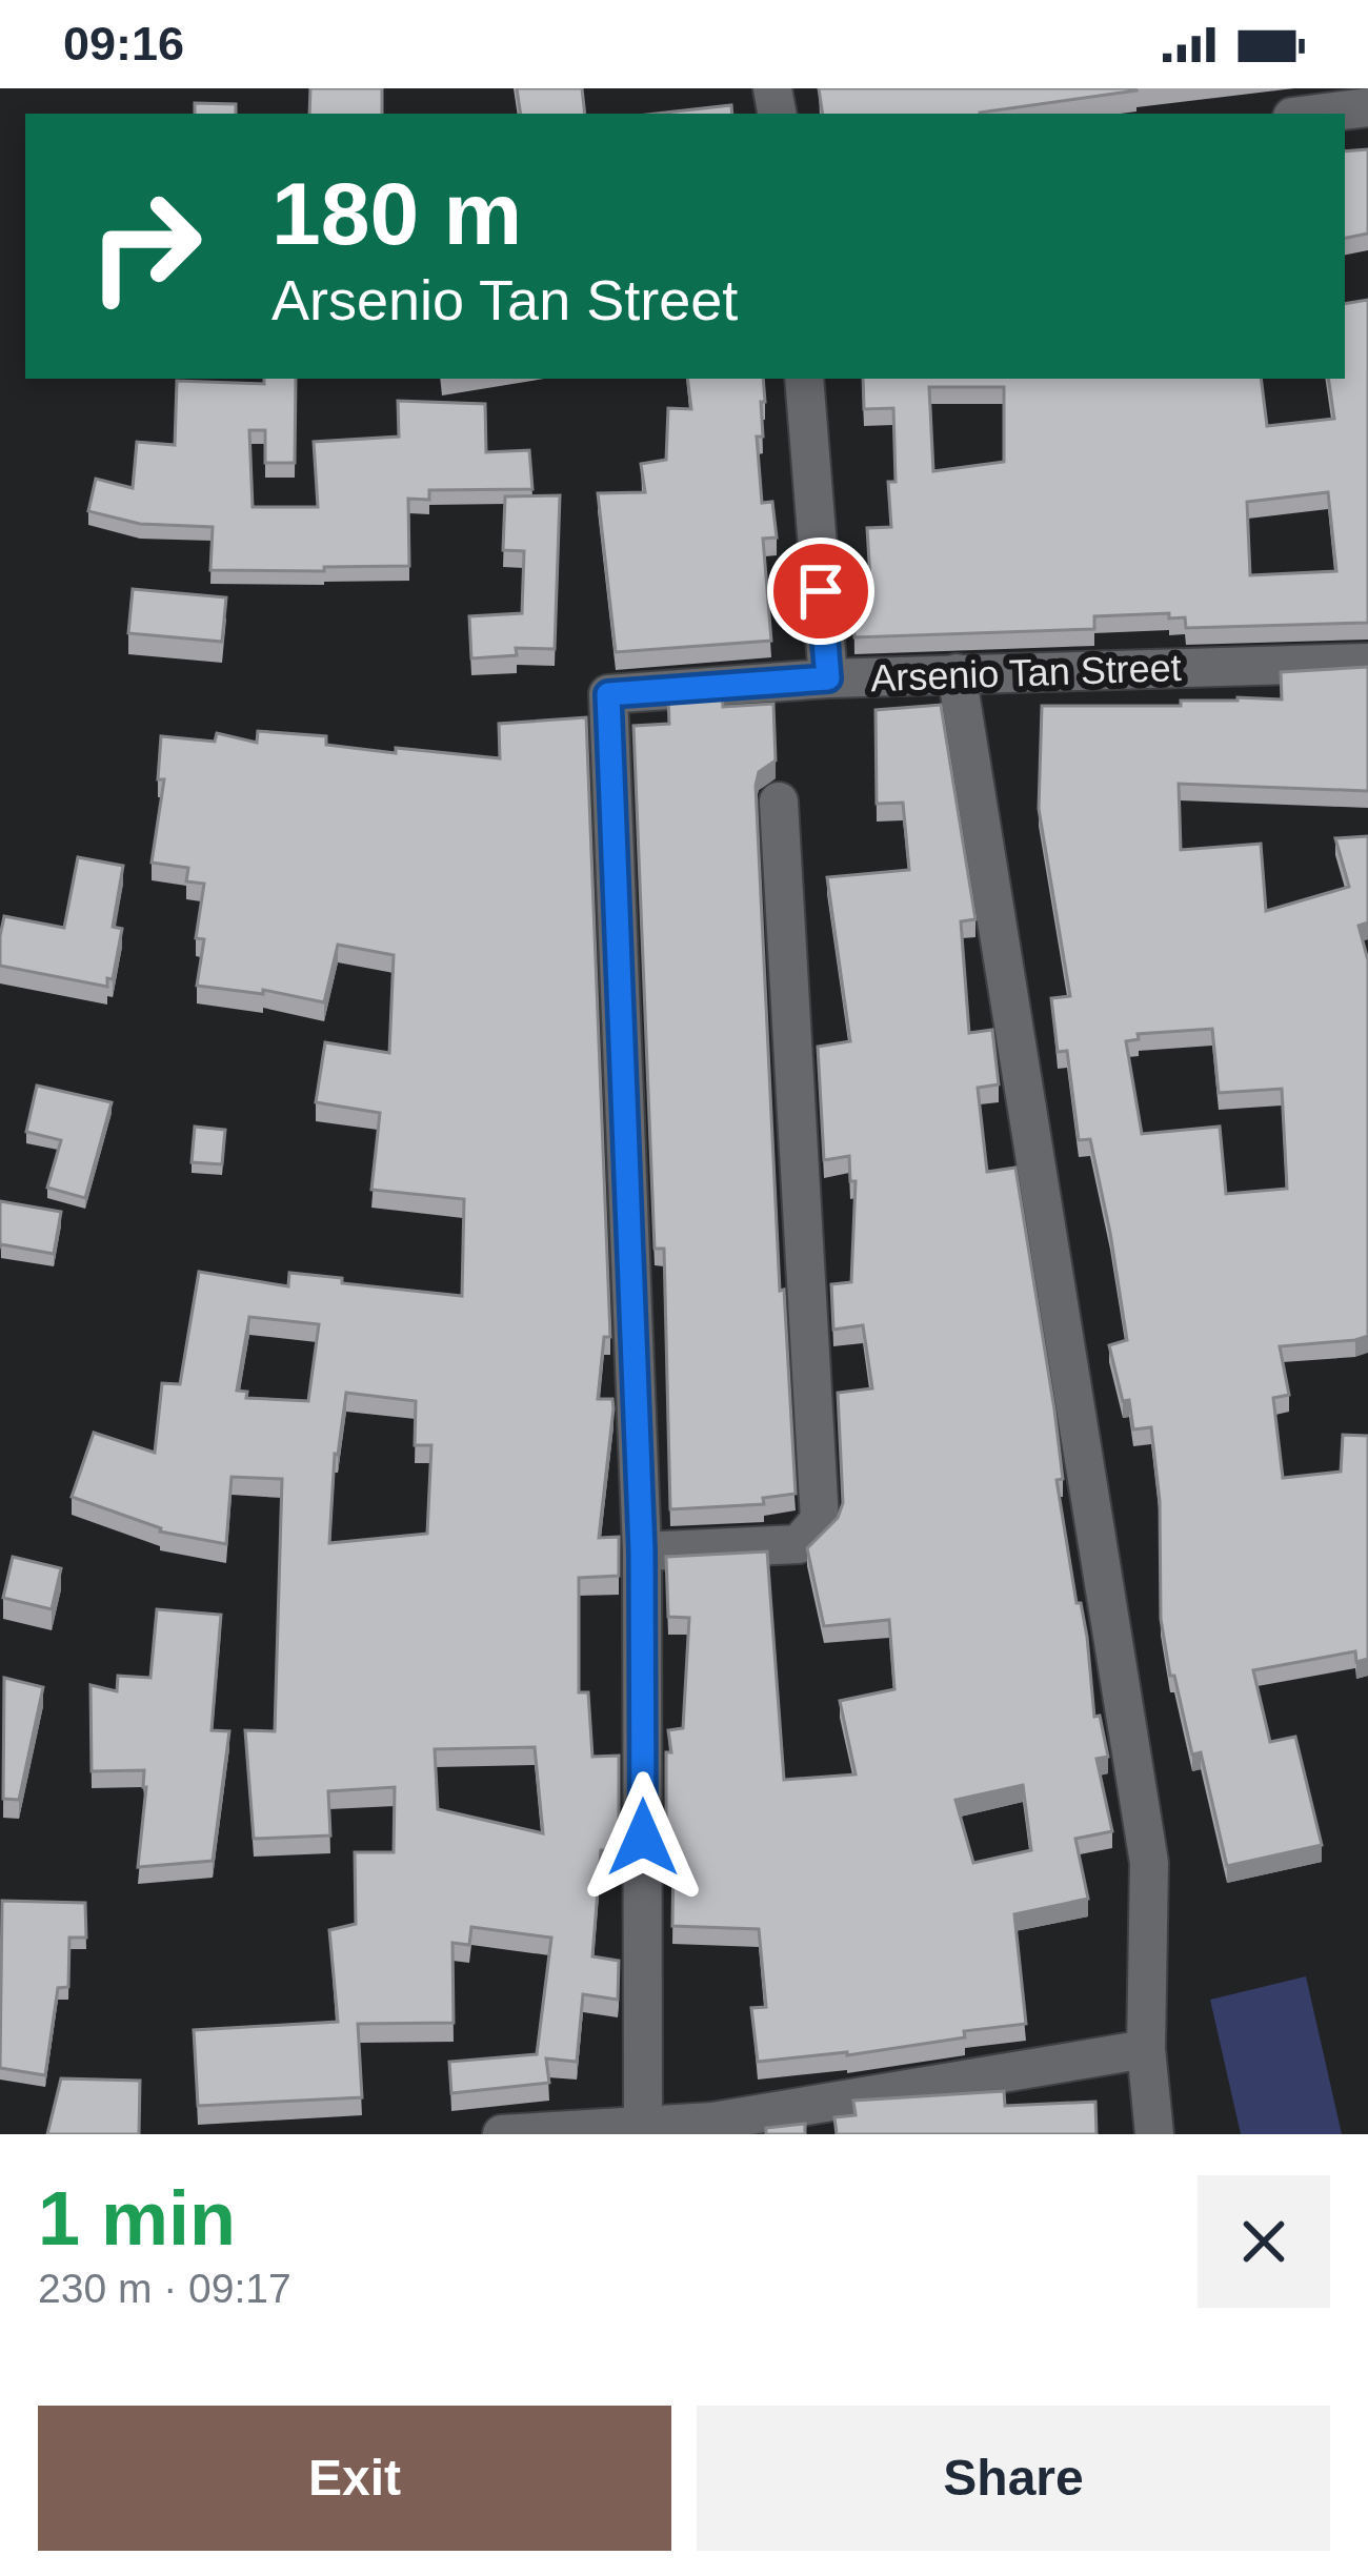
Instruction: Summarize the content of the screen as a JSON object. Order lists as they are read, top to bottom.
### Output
{
  "streets": {
    "street": ["Arsenio Tan Street"]
  },
  "page": {
    "status": "09:16",
    "turn": ["180 m", "Arsenio Tan Street"],
    "heading": ["1 min", "230 m · 09:17"],
    "buttons": ["Exit", "Share"]
  }
}
